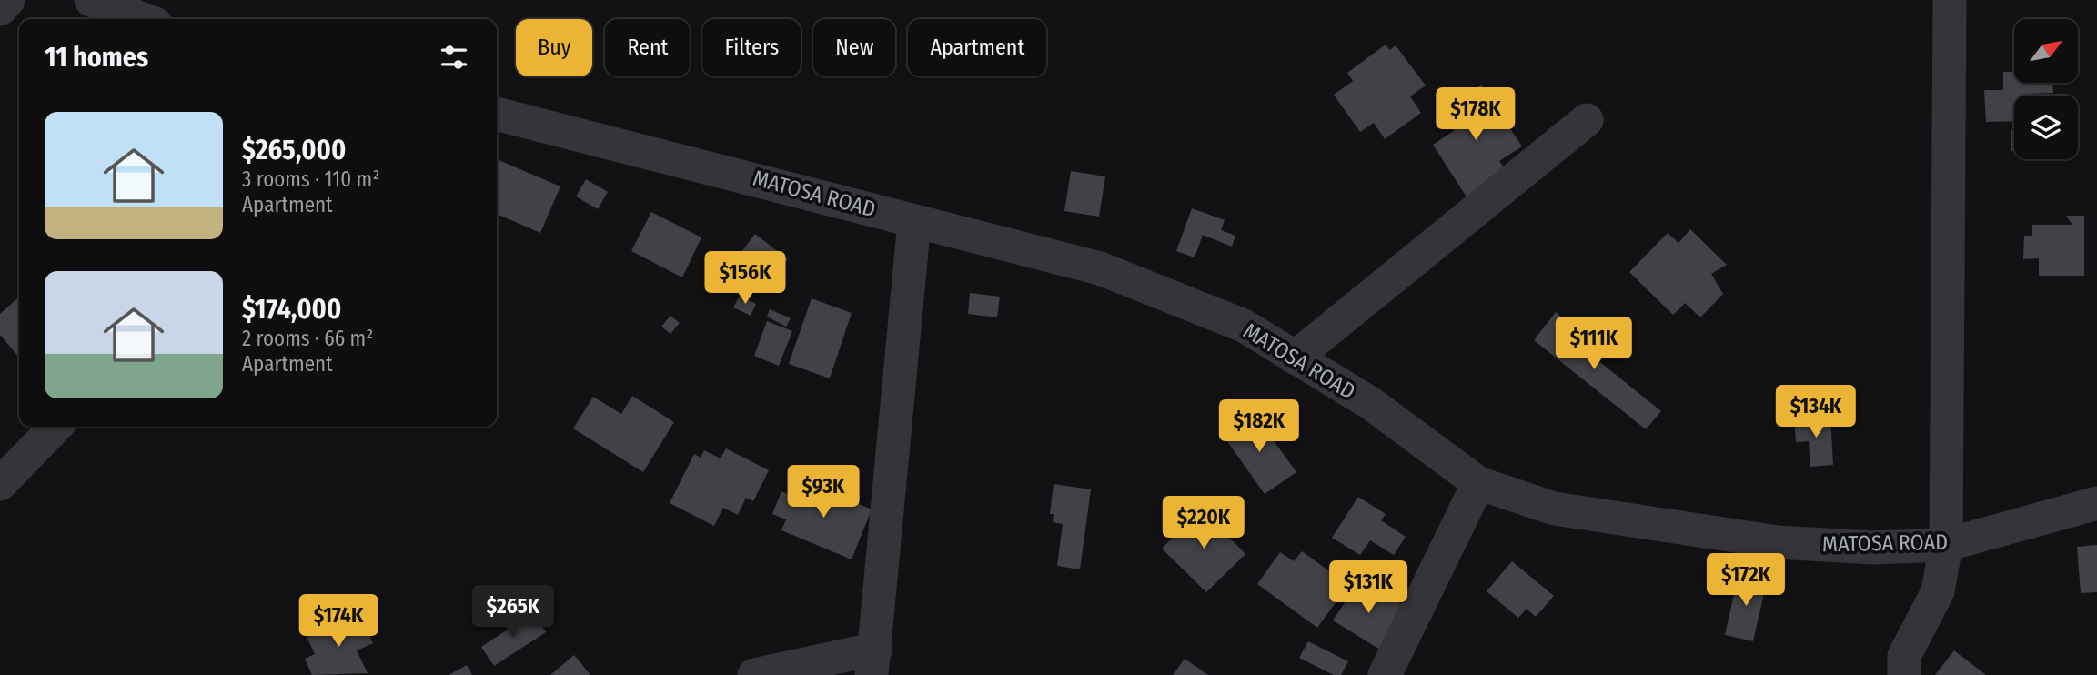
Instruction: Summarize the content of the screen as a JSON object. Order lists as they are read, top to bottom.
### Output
{
  "streets": {
    "street": ["MATOSA ROAD"]
  },
  "north": "top right",
  "page": {
    "chip": [
      "Buy",
      "Rent",
      "Filters",
      "New",
      "Apartment"
    ],
    "heading": "11 homes",
    "price": [
      "$178K",
      "$156K",
      "$111K",
      "$134K",
      "$182K",
      "$93K",
      "$220K",
      "$172K",
      "$131K",
      "$265K",
      "$174K"
    ],
    "list": [
      {
        "name": "$265,000",
        "note": "3 rooms · 110 m² · Apartment"
      },
      {
        "name": "$174,000",
        "note": "2 rooms · 66 m² · Apartment"
      }
    ]
  }
}
